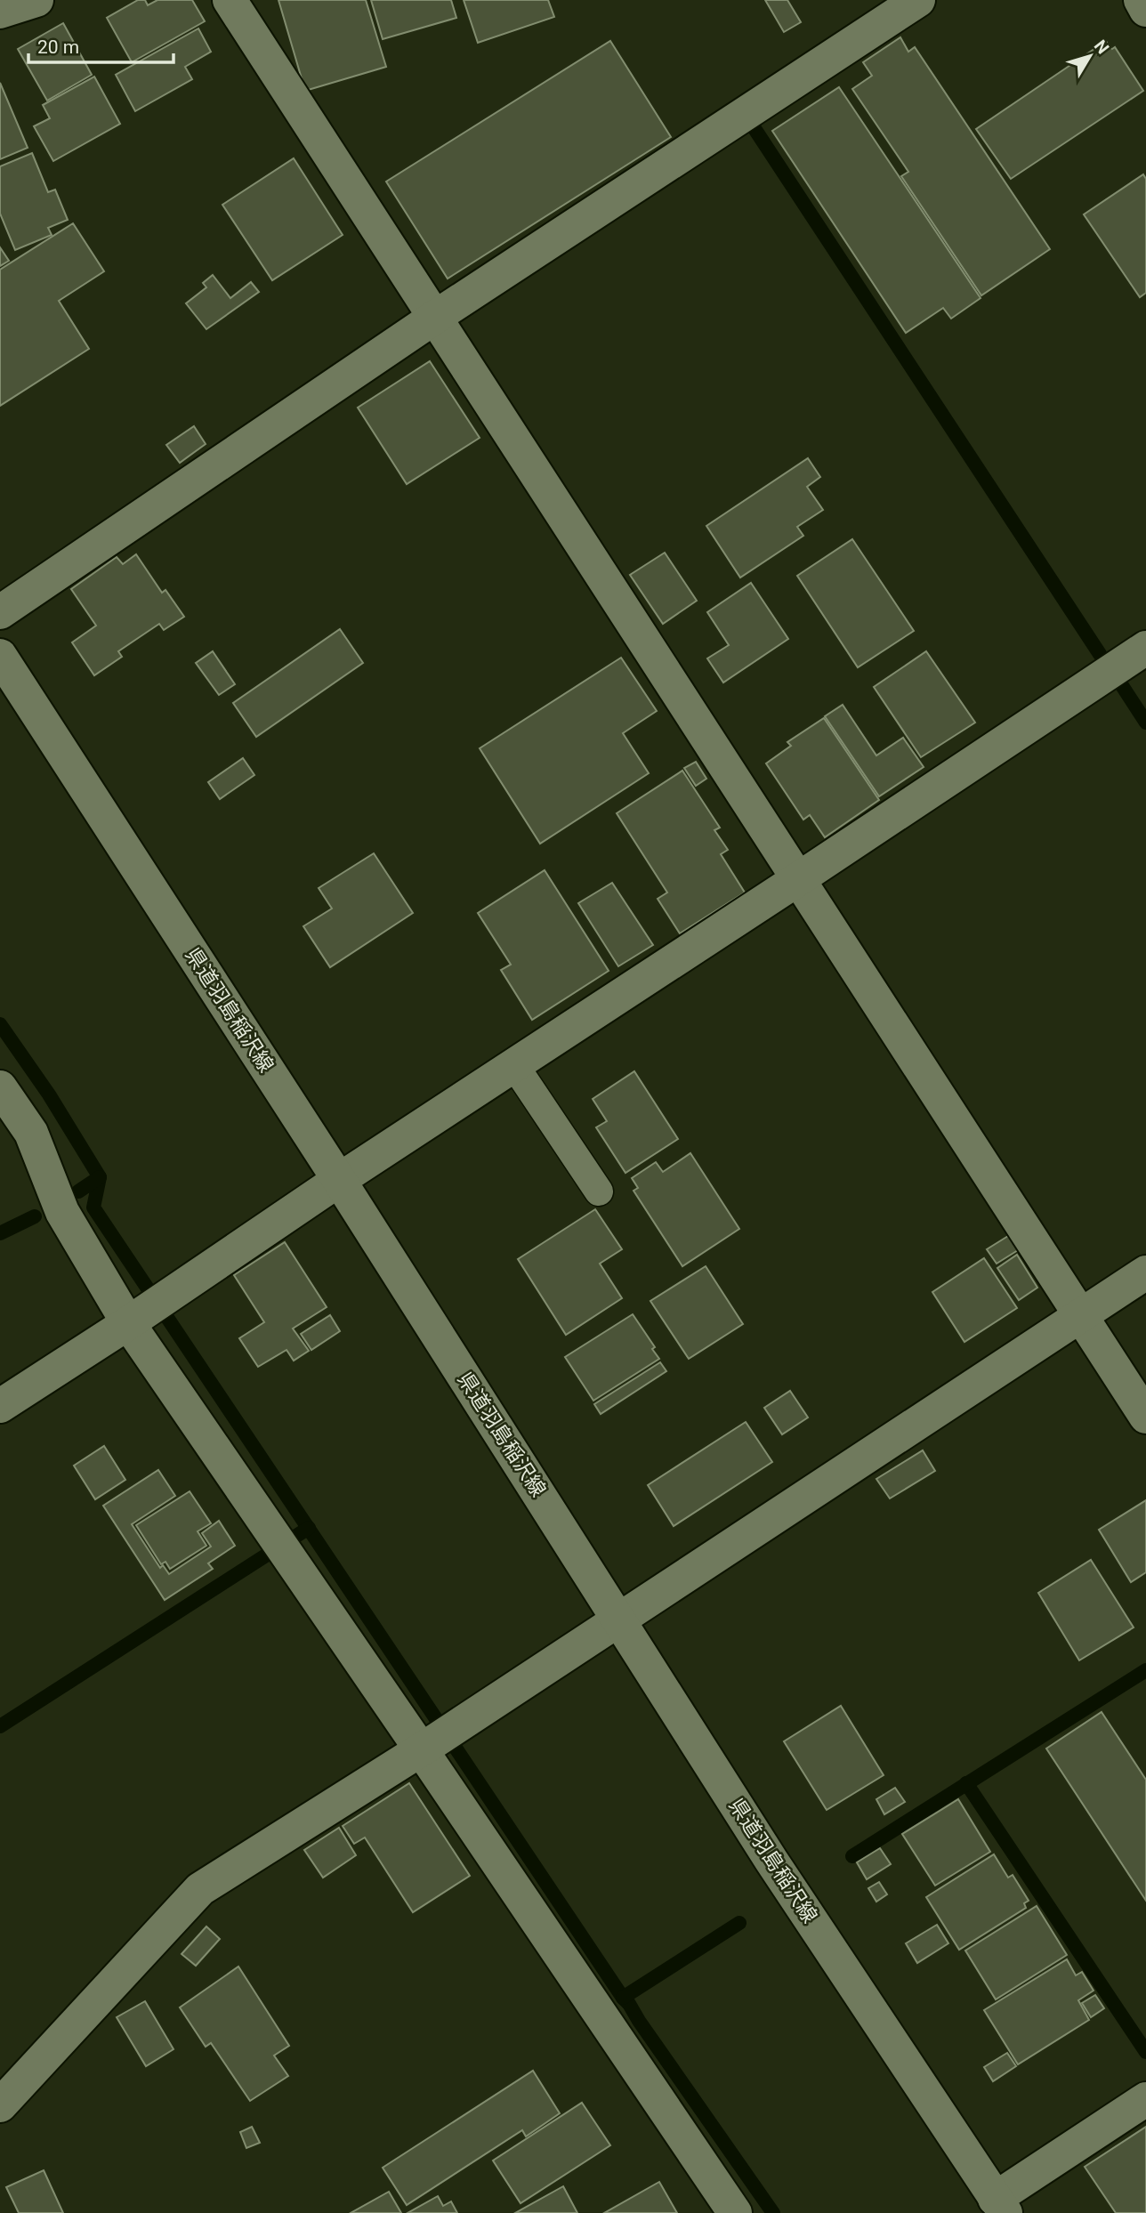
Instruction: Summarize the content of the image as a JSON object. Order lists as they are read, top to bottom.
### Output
{
  "streets": {
    "street": ["県道羽島稲沢線"]
  },
  "scale_bar": "20 m",
  "north": "top right"
}
